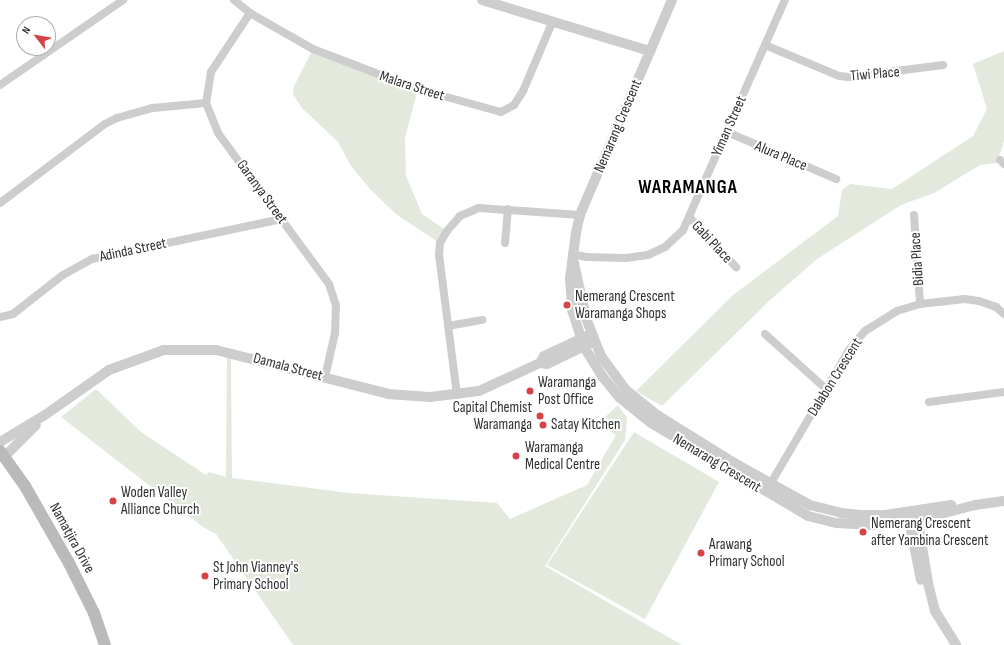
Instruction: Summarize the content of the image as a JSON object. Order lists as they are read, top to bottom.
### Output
{
  "streets": {
    "main road": ["Namatjira Drive"],
    "street": [
      "Tiwi Place",
      "Malara Street",
      "Nemarang Crescent",
      "Yiman Street",
      "Alura Place",
      "Garanya Street",
      "Gabi Place",
      "Adinda Street",
      "Bidia Place",
      "Damala Street",
      "Dalabon Crescent"
    ]
  },
  "crossings": [
    ["Tiwi Place", "Yiman Street"],
    ["Nemarang Crescent", "Yiman Street"],
    ["Nemarang Crescent", "Damala Street"],
    ["Nemarang Crescent", "Dalabon Crescent"],
    ["Yiman Street", "Alura Place"],
    ["Yiman Street", "Gabi Place"],
    ["Garanya Street", "Adinda Street"],
    ["Garanya Street", "Damala Street"],
    ["Bidia Place", "Dalabon Crescent"],
    ["Damala Street", "Namatjira Drive"]
  ],
  "districts": ["WARAMANGA"],
  "places": [
    "Nemerang Crescent Waramanga Shops",
    "Waramanga Post Office",
    "Capital Chemist Waramanga",
    "Satay Kitchen",
    "Waramanga Medical Centre",
    "Woden Valley Alliance Church",
    "Nemerang Crescent after Yambina Crescent",
    "Arawang Primary School",
    "St John Vianney's Primary School"
  ],
  "north": "top left"
}
